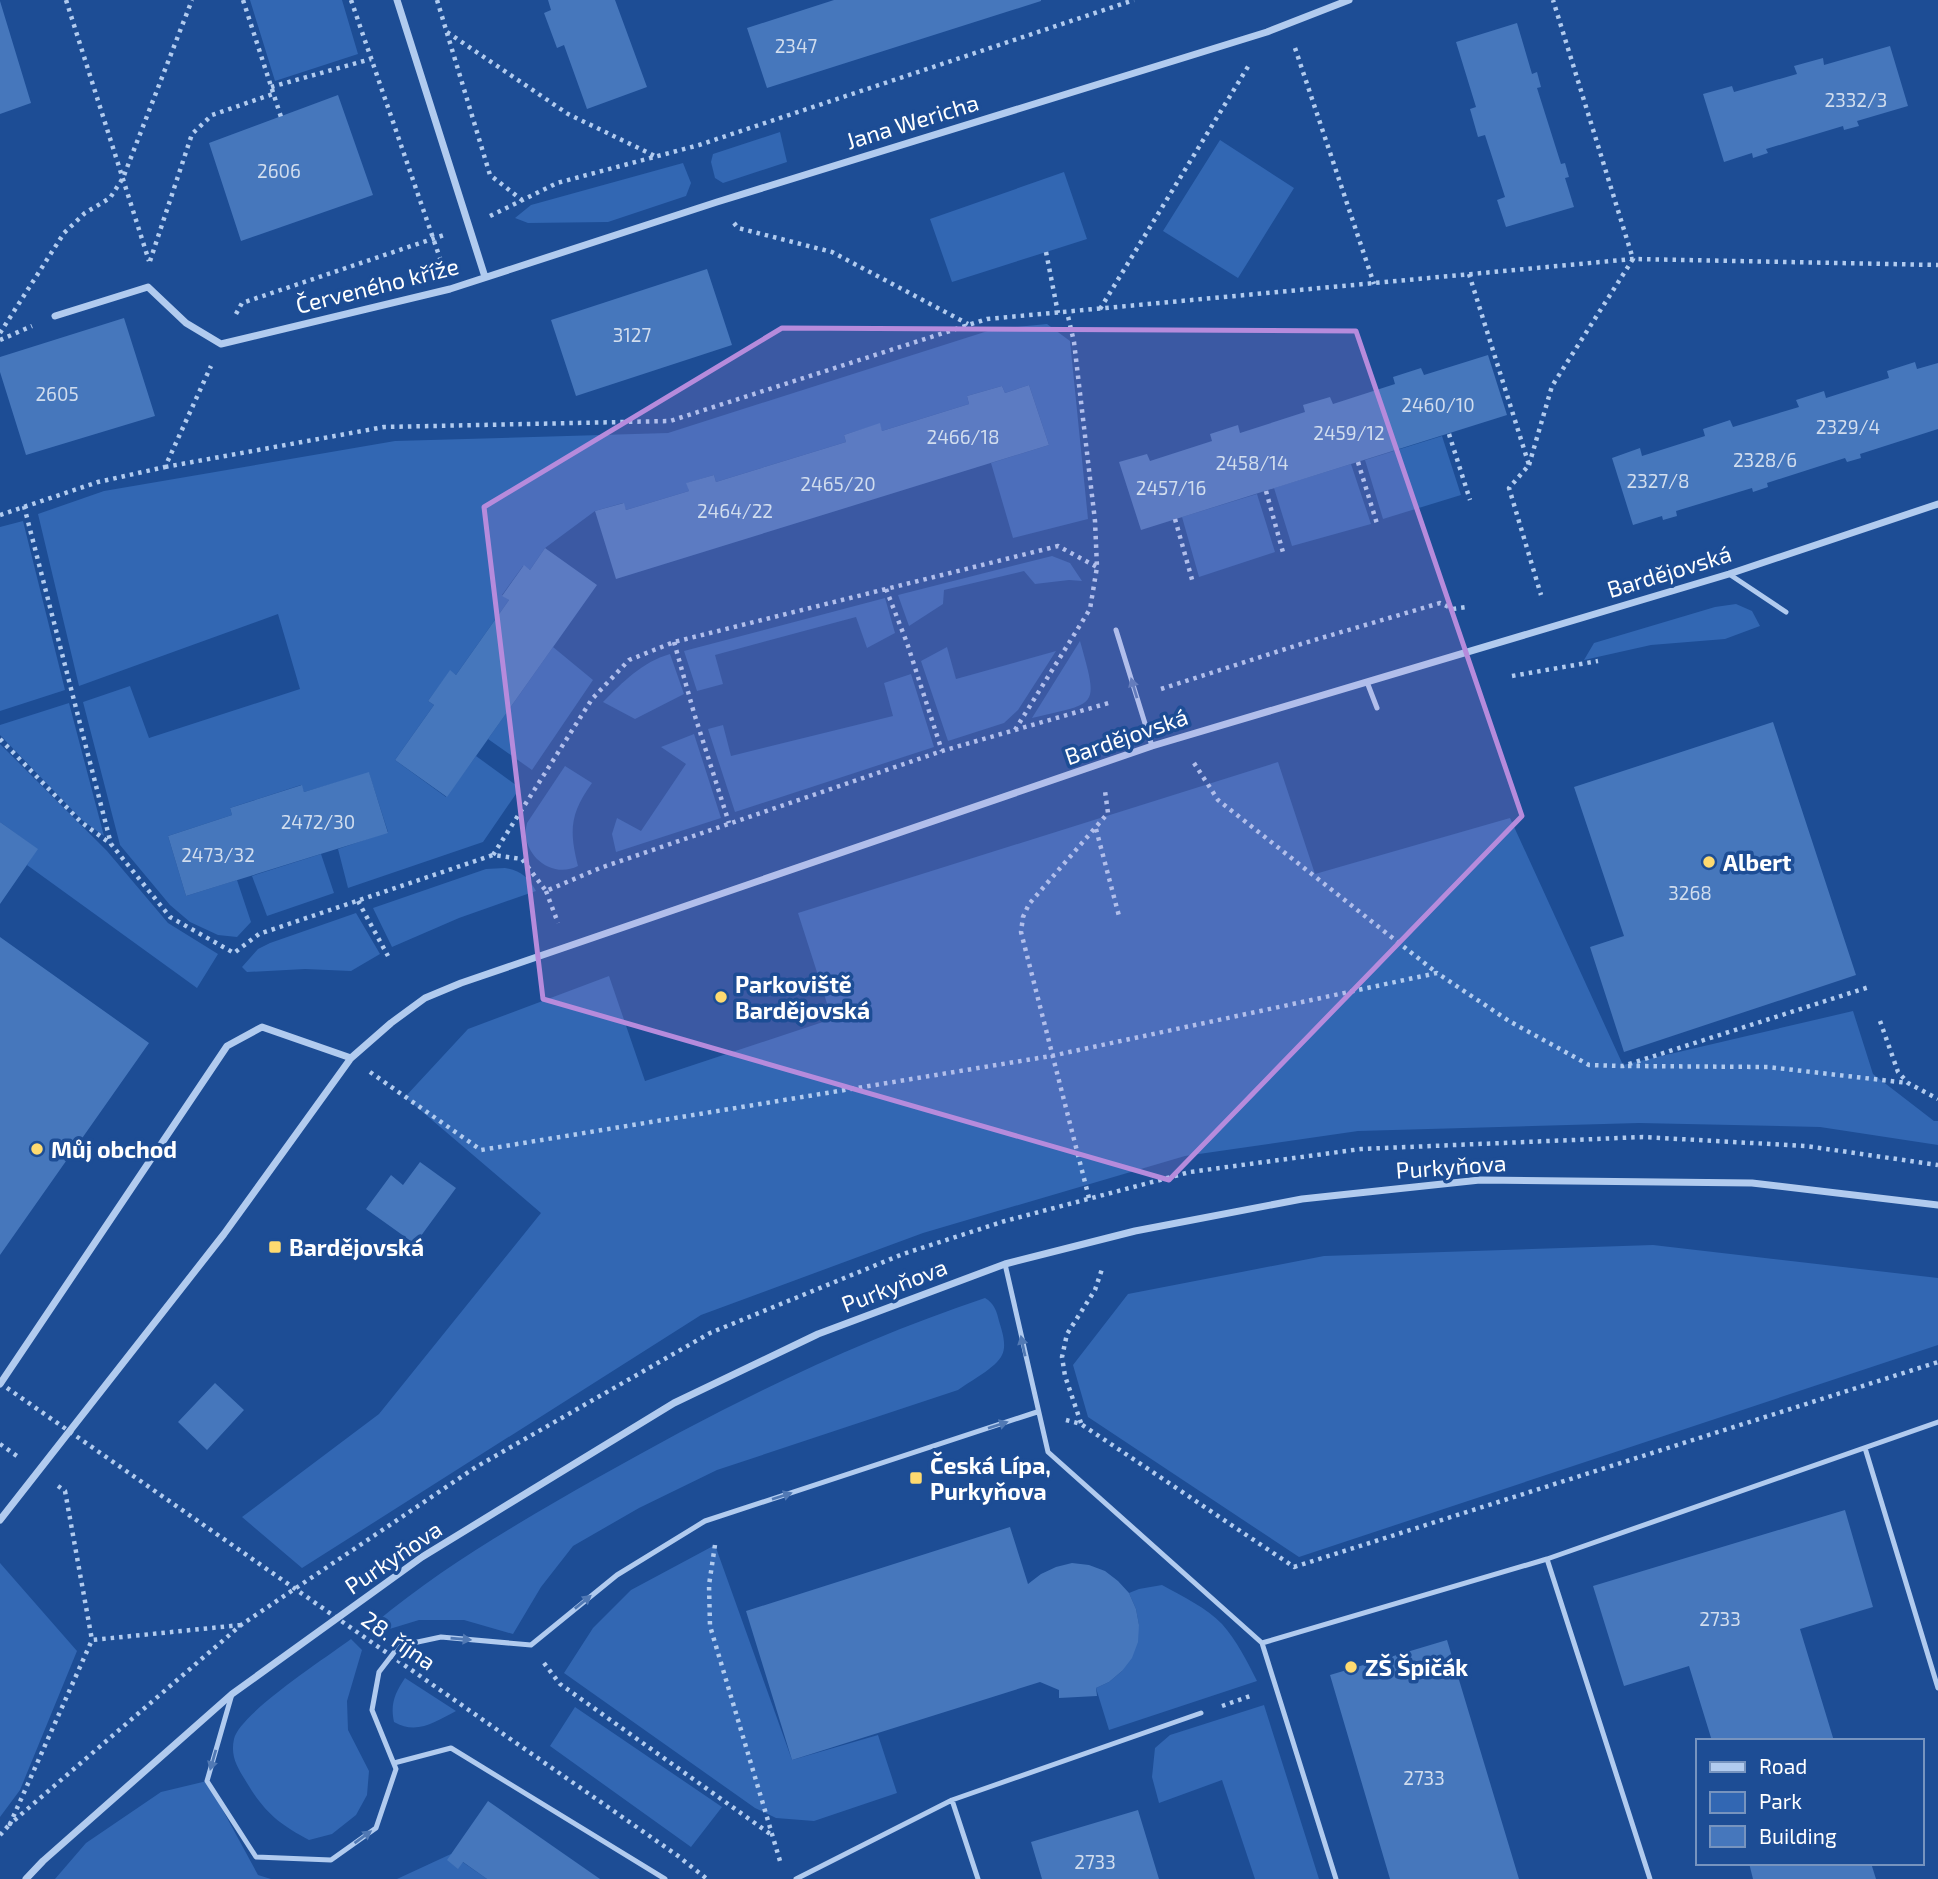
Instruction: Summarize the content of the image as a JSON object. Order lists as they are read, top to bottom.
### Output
{
  "streets": {
    "street": [
      "Jana Wericha",
      "Červeného kříže",
      "Bardějovská",
      "Purkyňova"
    ],
    "path": ["28. října"]
  },
  "crossings": [
    ["Jana Wericha", "Červeného kříže"]
  ],
  "places": {
    "other": [
      "Albert",
      "Parkoviště Bardějovská",
      "Můj obchod",
      "ZŠ Špičák"
    ],
    "transit": ["Bardějovská", "Česká Lípa, Purkyňova"]
  },
  "house_numbers": [
    "2347",
    "2332/3",
    "2606",
    "3127",
    "2605",
    "2460/10",
    "2329/4",
    "2459/12",
    "2466/18",
    "2328/6",
    "2458/14",
    "2327/8",
    "2465/20",
    "2457/16",
    "2464/22",
    "2472/30",
    "2473/32",
    "3268",
    "2733",
    "2733",
    "2733"
  ],
  "legend": ["Road", "Park", "Building"]
}
